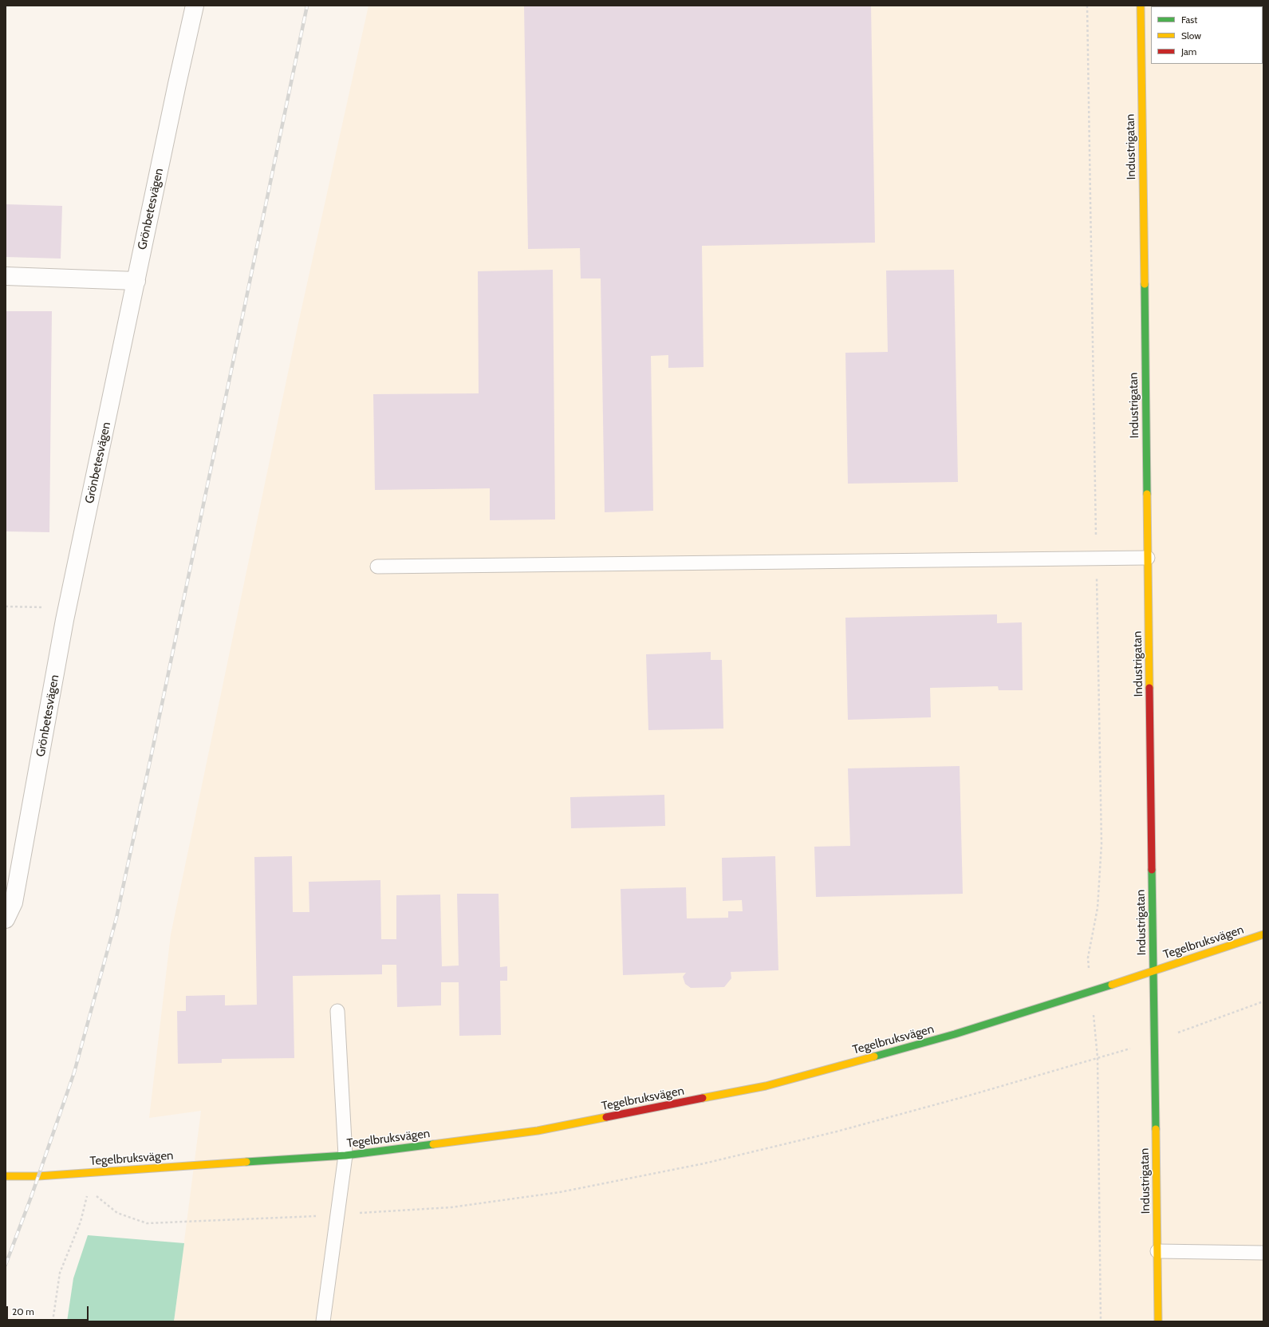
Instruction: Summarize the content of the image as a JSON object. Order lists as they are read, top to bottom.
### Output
{
  "streets": {
    "street": ["Industrigatan", "Grönbetesvägen", "Tegelbruksvägen"]
  },
  "crossings": [
    ["Industrigatan", "Tegelbruksvägen"]
  ],
  "legend": ["Fast", "Slow", "Jam"],
  "scale_bar": "20 m"
}
